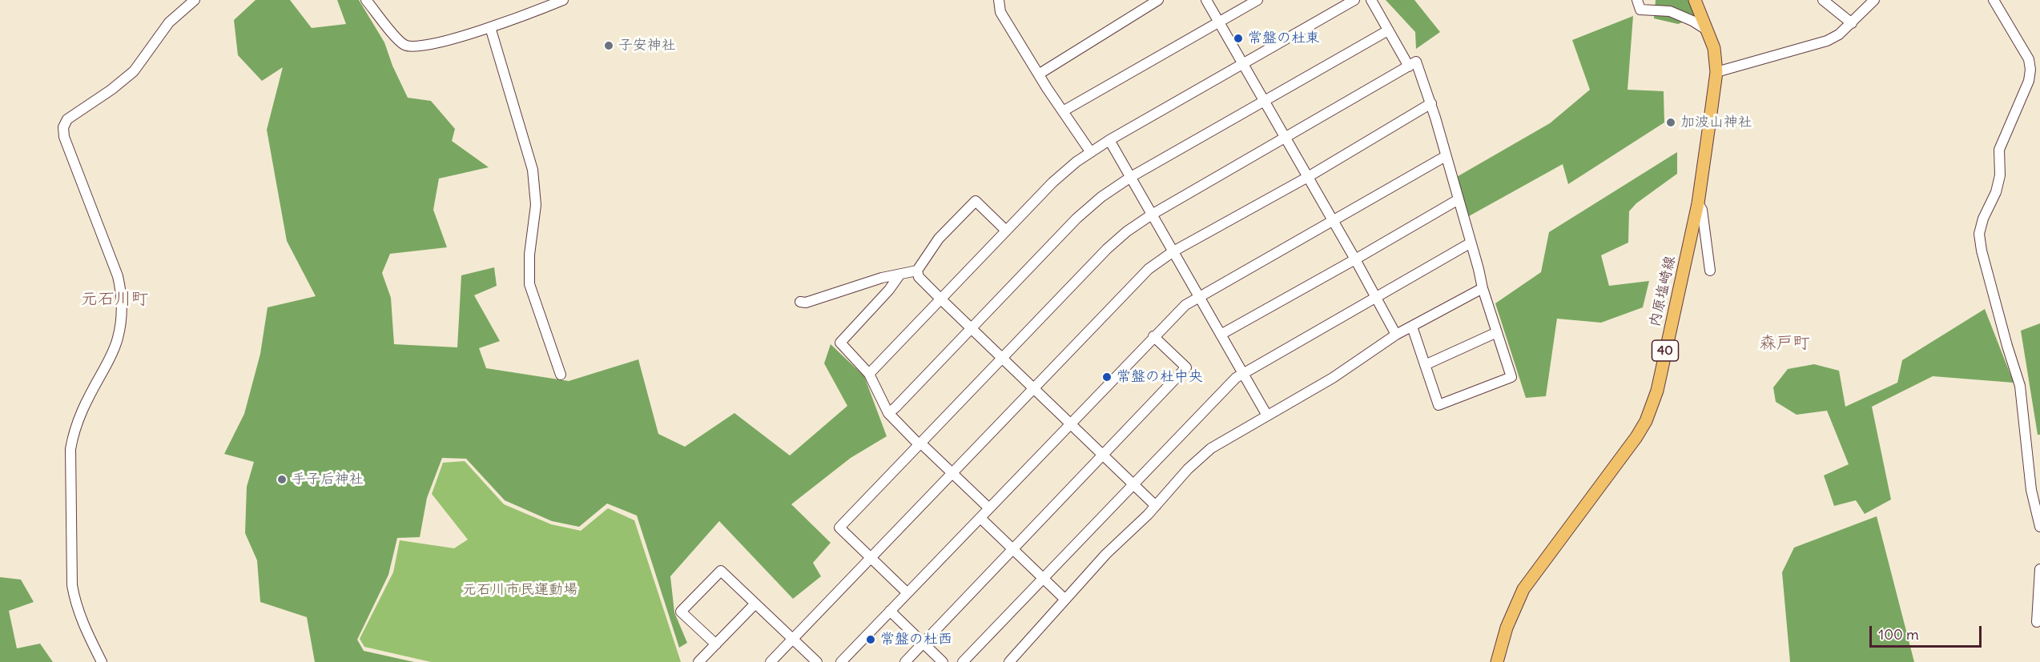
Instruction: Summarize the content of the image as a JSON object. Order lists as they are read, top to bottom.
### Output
{
  "streets": {
    "main road": ["内原塩崎線", "40"]
  },
  "districts": ["元石川町", "森戸町"],
  "parks": ["元石川市民運動場"],
  "places": [
    "常盤の杜東",
    "子安神社",
    "加波山神社",
    "常盤の杜中央",
    "手子后神社",
    "常盤の杜西"
  ],
  "scale_bar": "100 m"
}
